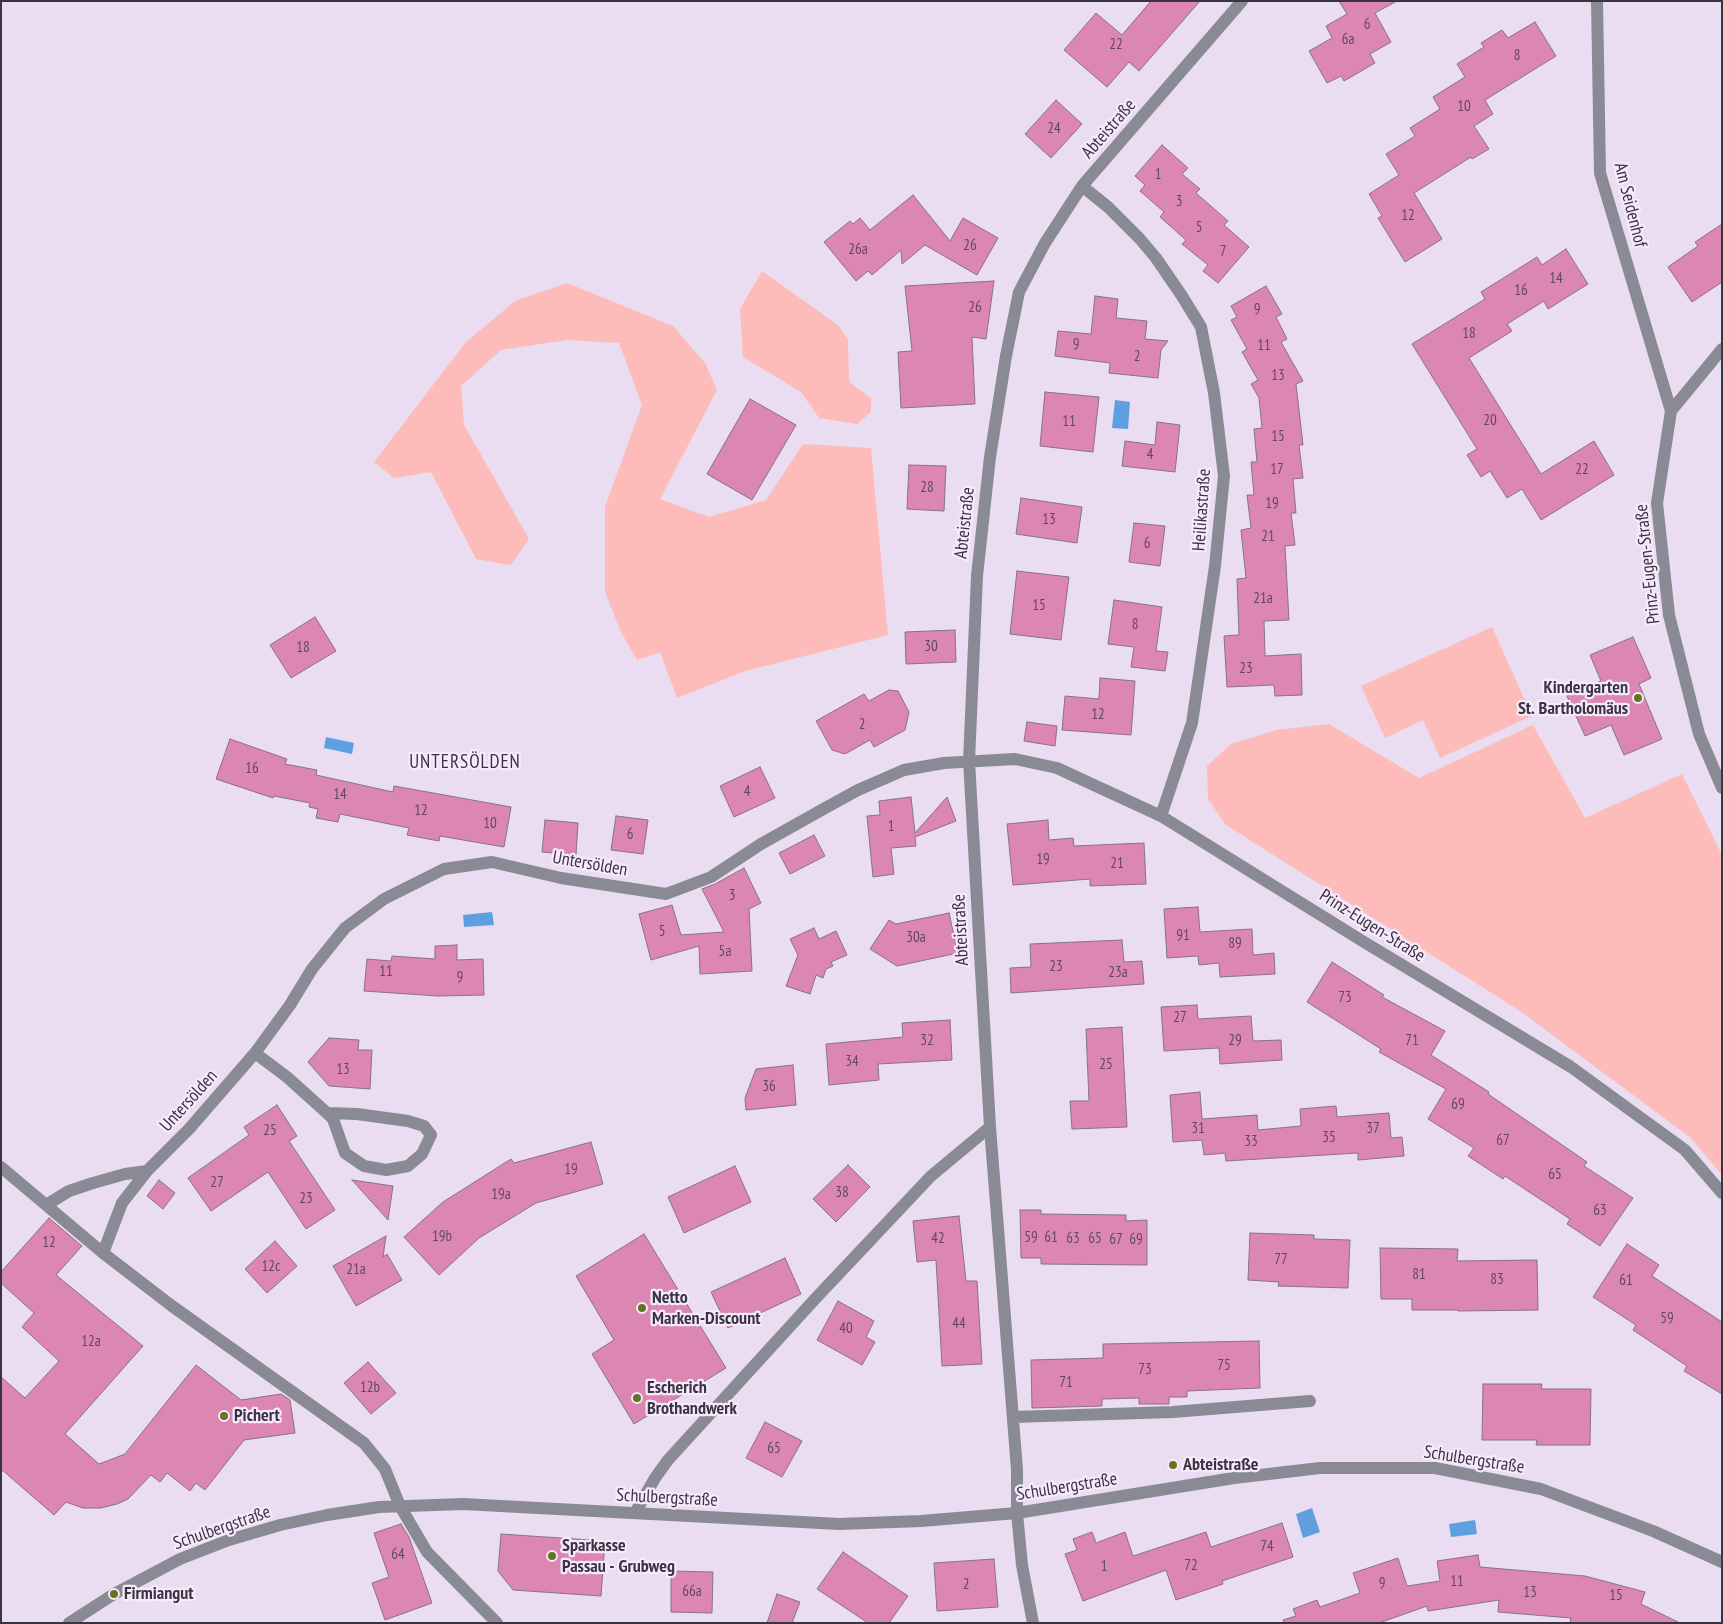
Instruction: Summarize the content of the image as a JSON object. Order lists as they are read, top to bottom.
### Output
{
  "streets": {
    "street": [
      "Abteistraße",
      "Am Seidenhof",
      "Heilikastraße",
      "Prinz-Eugen-Straße",
      "Untersölden",
      "Schulbergstraße"
    ]
  },
  "crossings": [
    ["Abteistraße", "Heilikastraße"],
    ["Abteistraße", "Prinz-Eugen-Straße"],
    ["Abteistraße", "Untersölden"],
    ["Abteistraße", "Schulbergstraße"],
    ["Am Seidenhof", "Prinz-Eugen-Straße"],
    ["Heilikastraße", "Prinz-Eugen-Straße"],
    ["Prinz-Eugen-Straße", "Untersölden"]
  ],
  "districts": ["UNTERSÖLDEN"],
  "places": [
    "Kindergarten St. Bartholomäus",
    "Netto Marken-Discount",
    "Escherich Brothandwerk",
    "Pichert",
    "Abteistraße",
    "Sparkasse Passau - Grubweg",
    "Firmiangut"
  ],
  "house_numbers": [
    "6",
    "6a",
    "22",
    "8",
    "10",
    "24",
    "1",
    "3",
    "12",
    "5",
    "26",
    "26a",
    "7",
    "14",
    "16",
    "26",
    "9",
    "18",
    "9",
    "11",
    "2",
    "13",
    "20",
    "11",
    "15",
    "4",
    "17",
    "22",
    "28",
    "19",
    "13",
    "21",
    "6",
    "21a",
    "15",
    "8",
    "30",
    "18",
    "23",
    "12",
    "2",
    "16",
    "4",
    "14",
    "12",
    "10",
    "1",
    "6",
    "19",
    "21",
    "3",
    "5",
    "91",
    "30a",
    "89",
    "5a",
    "23",
    "11",
    "23a",
    "9",
    "73",
    "27",
    "32",
    "29",
    "71",
    "34",
    "25",
    "13",
    "36",
    "69",
    "31",
    "37",
    "25",
    "35",
    "67",
    "33",
    "19",
    "65",
    "27",
    "38",
    "19a",
    "23",
    "63",
    "19b",
    "59",
    "61",
    "42",
    "63",
    "65",
    "67",
    "69",
    "12",
    "77",
    "12c",
    "21a",
    "81",
    "83",
    "61",
    "59",
    "44",
    "40",
    "12a",
    "75",
    "73",
    "71",
    "12b",
    "65",
    "74",
    "64",
    "72",
    "1",
    "11",
    "9",
    "2",
    "66a",
    "13",
    "15"
  ]
}
